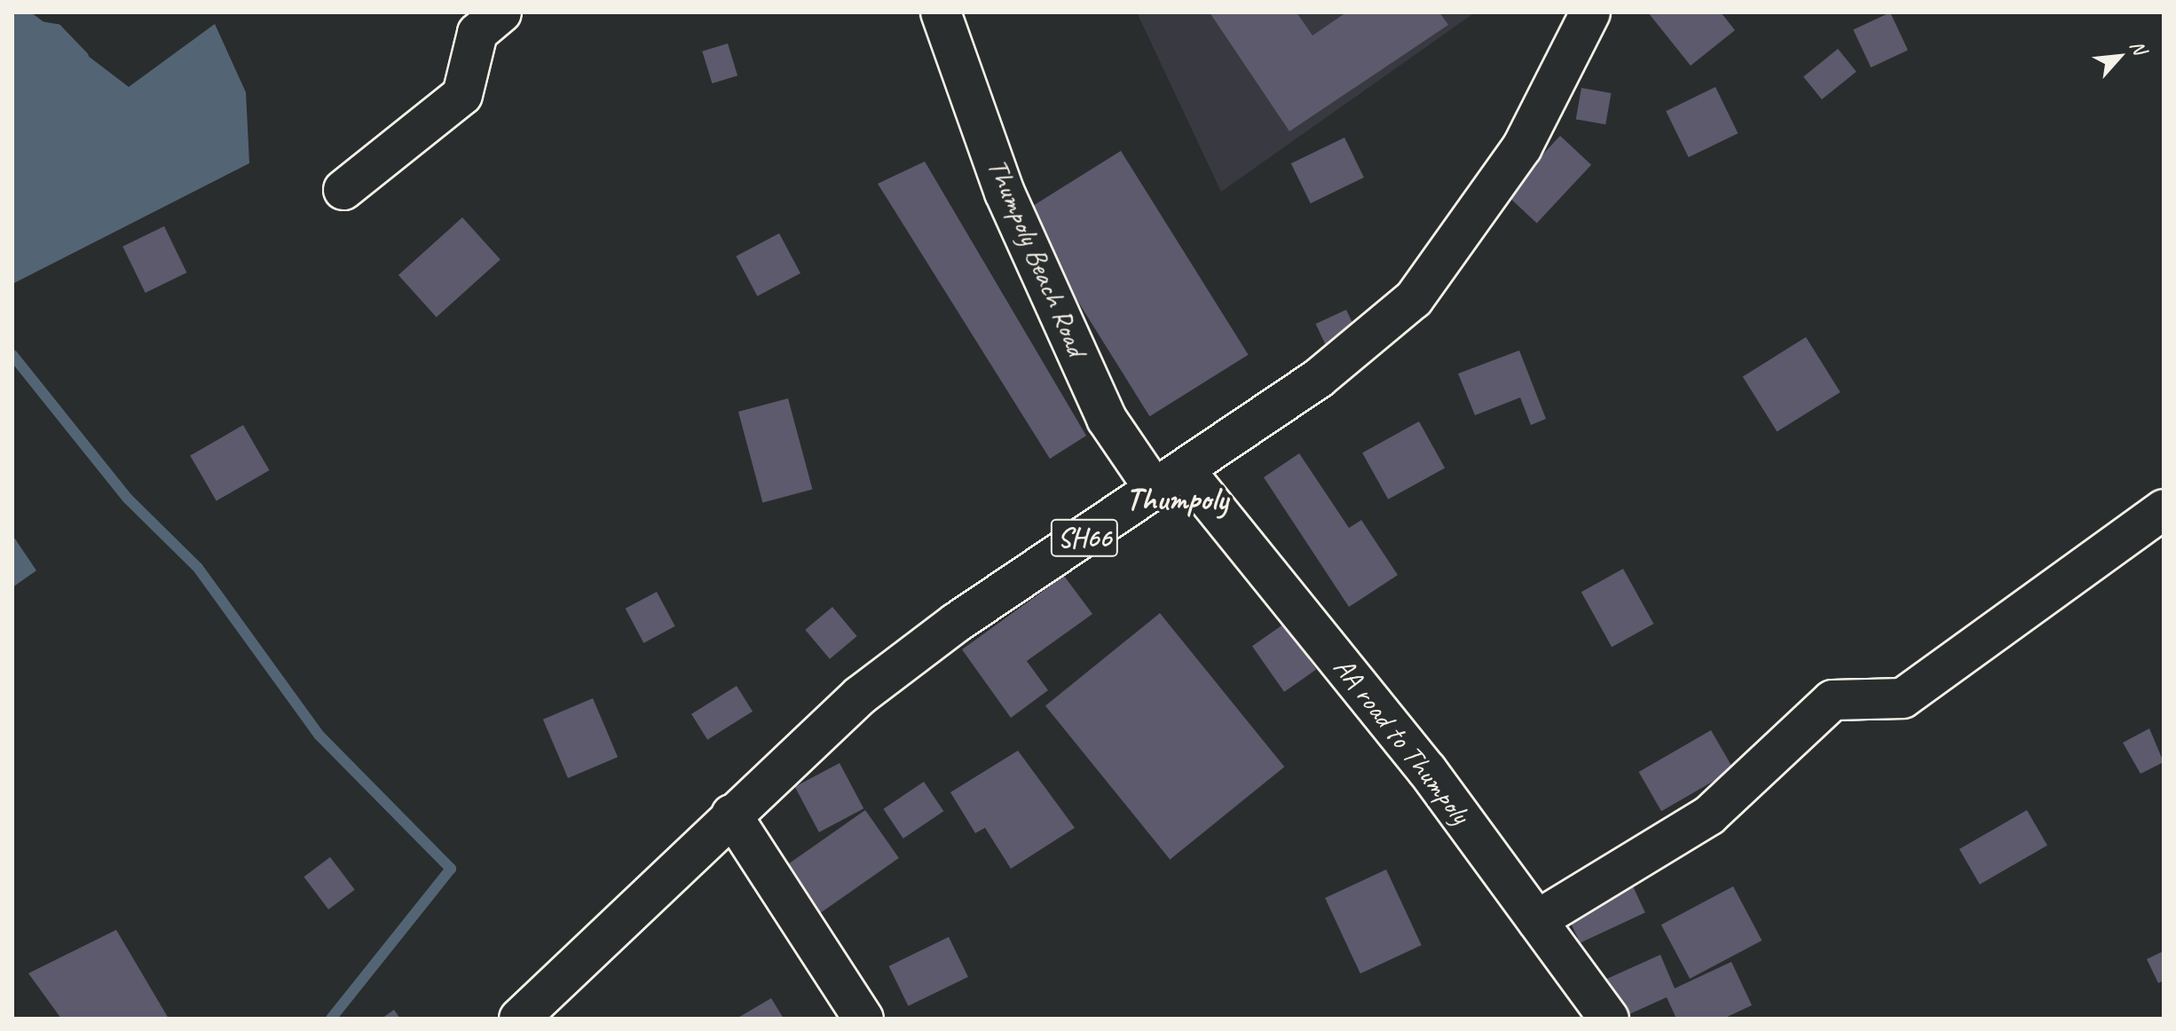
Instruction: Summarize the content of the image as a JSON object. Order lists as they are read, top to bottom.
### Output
{
  "streets": {
    "main road": ["Thumpoly Beach Road", "SH66", "AA road to Thumpoly"]
  },
  "crossings": [
    ["Thumpoly Beach Road", "SH66"],
    ["Thumpoly Beach Road", "AA road to Thumpoly"],
    ["SH66", "AA road to Thumpoly"]
  ],
  "districts": ["Thumpoly"],
  "north": "top right"
}
